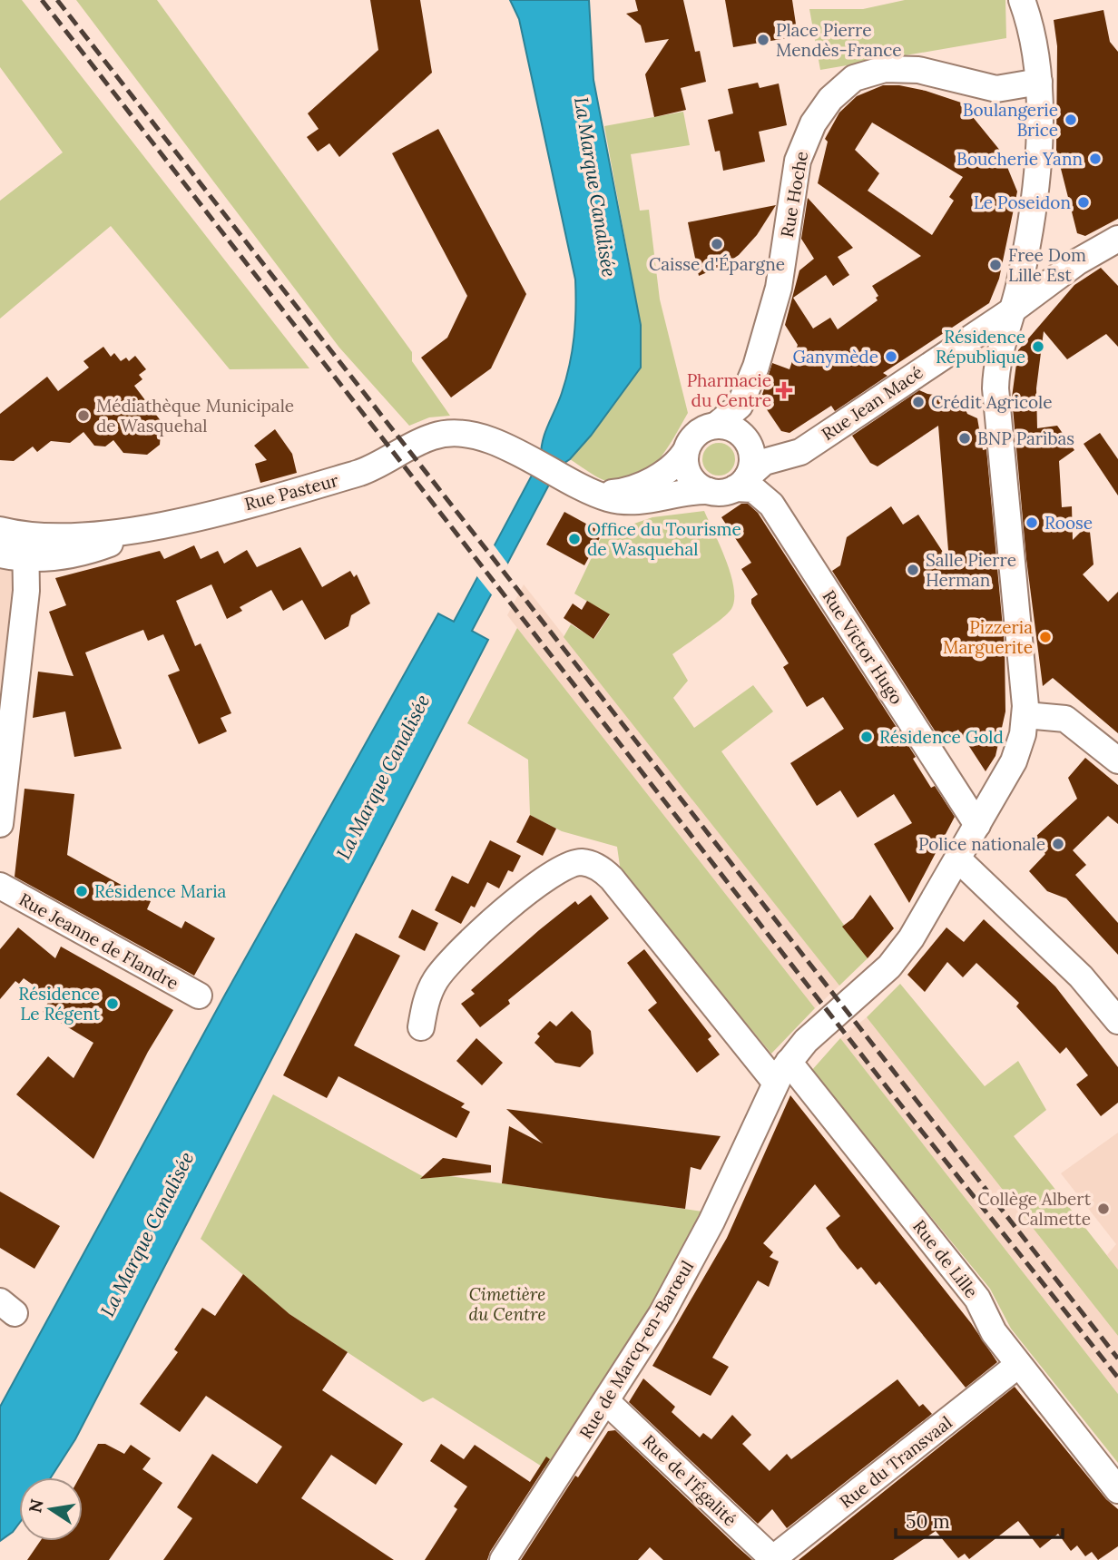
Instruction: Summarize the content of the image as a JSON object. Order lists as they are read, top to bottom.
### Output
{
  "streets": {
    "street": [
      "Rue Hoche",
      "Rue Jean Macé",
      "Rue Pasteur",
      "Rue Victor Hugo",
      "Rue Jeanne de Flandre",
      "Rue de Lille",
      "Rue de Marcq-en-Barœul",
      "Rue du Transvaal",
      "Rue de l'Égalité"
    ]
  },
  "crossings": [
    ["Rue Hoche", "Rue Jean Macé"],
    ["Rue Hoche", "Rue Victor Hugo"],
    ["Rue Hoche", "Rue de Marcq-en-Barœul"],
    ["Rue Jean Macé", "Rue Victor Hugo"],
    ["Rue Jean Macé", "Rue de Marcq-en-Barœul"],
    ["Rue Victor Hugo", "Rue de Marcq-en-Barœul"],
    ["Rue de Lille", "Rue de Marcq-en-Barœul"],
    ["Rue de Lille", "Rue du Transvaal"],
    ["Rue de Marcq-en-Barœul", "Rue de l'Égalité"],
    ["Rue du Transvaal", "Rue de l'Égalité"]
  ],
  "water": ["La Marque Canalisée"],
  "parks": ["Cimetière du Centre"],
  "places": {
    "other": [
      "Place Pierre Mendès-France",
      "Boulangerie Brice",
      "Boucherie Yann",
      "Le Poseidon",
      "Caisse d'Épargne",
      "Free Dom Lille Est",
      "Résidence République",
      "Ganymède",
      "Crédit Agricole",
      "Médiathèque Municipale de Wasquehal",
      "BNP Paribas",
      "Roose",
      "Office du Tourisme de Wasquehal",
      "Salle Pierre Herman",
      "Pizzeria Marguerite",
      "Résidence Gold",
      "Police nationale",
      "Résidence Maria",
      "Résidence Le Régent",
      "Collège Albert Calmette"
    ],
    "health": ["Pharmacie du Centre"]
  },
  "scale_bar": "50 m",
  "north": "left"
}
